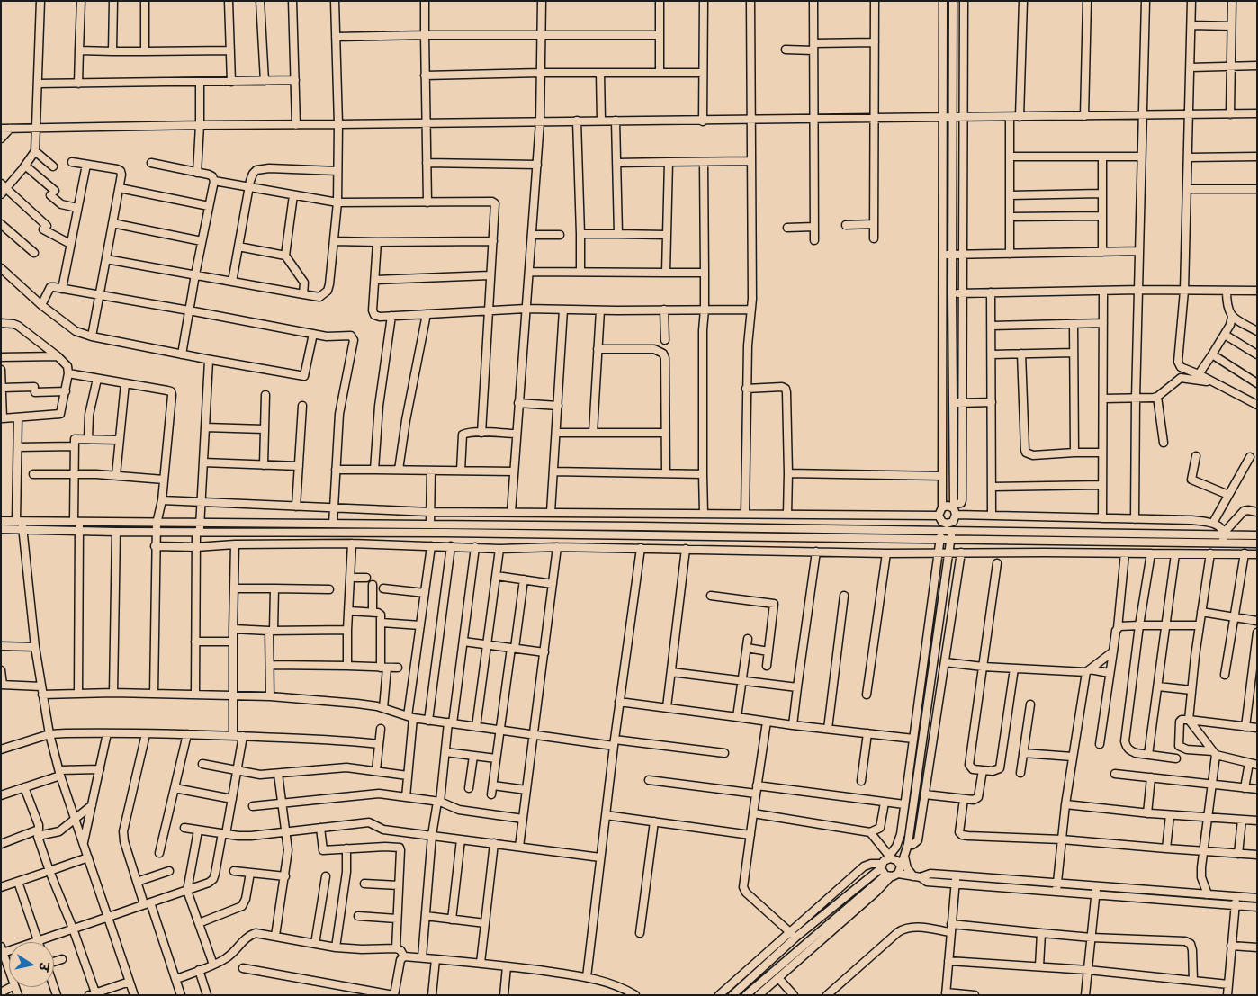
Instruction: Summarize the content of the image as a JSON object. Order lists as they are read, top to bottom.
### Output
{
  "north": "right"
}
